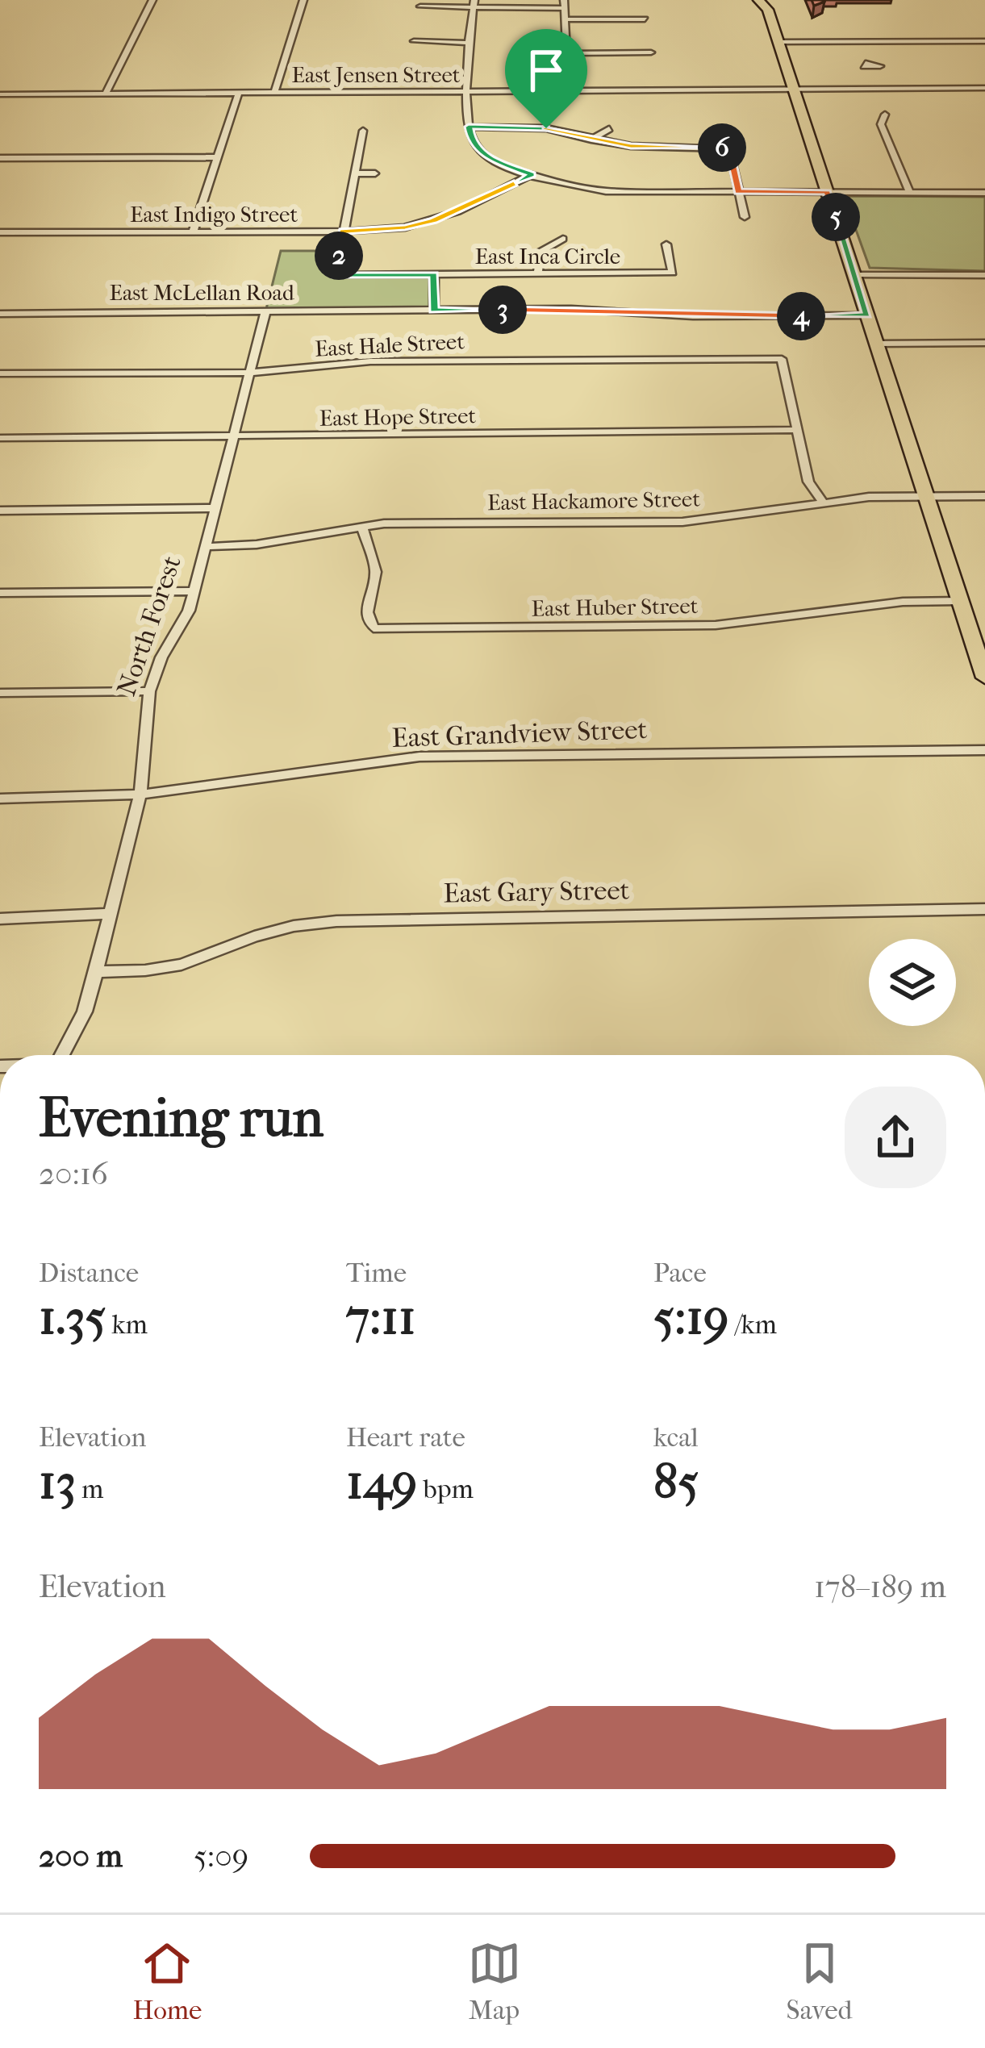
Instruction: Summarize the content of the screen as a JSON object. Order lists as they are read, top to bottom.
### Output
{
  "streets": {
    "street": [
      "East Jensen Street",
      "East Indigo Street",
      "East Inca Circle",
      "East McLellan Road",
      "East Hale Street",
      "East Hope Street",
      "East Hackamore Street",
      "East Huber Street",
      "North Forest",
      "East Grandview Street",
      "East Gary Street"
    ]
  },
  "crossings": [
    ["East Indigo Street", "East Inca Circle"],
    ["East McLellan Road", "North Forest"],
    ["East Hale Street", "East Hope Street"],
    ["East Hale Street", "North Forest"],
    ["East Hope Street", "North Forest"],
    ["East Hackamore Street", "East Huber Street"],
    ["East Hackamore Street", "North Forest"],
    ["North Forest", "East Grandview Street"],
    ["North Forest", "East Gary Street"]
  ],
  "page": {
    "pins": [
      "6",
      "5",
      "2",
      "3",
      "4"
    ],
    "heading": ["Evening run", "20:16"],
    "stats": [
      ["Distance", "1.35 km"],
      ["Time", "7:11"],
      ["Pace", "5:19 /km"],
      ["Elevation", "13 m"],
      ["Heart rate", "149 bpm"],
      ["kcal", "85"]
    ],
    "chart": ["Elevation", "178–189 m"],
    "list": [
      {
        "name": "200 m",
        "note": "5:09"
      }
    ],
    "tabs": ["Home", "Map", "Saved"]
  }
}
